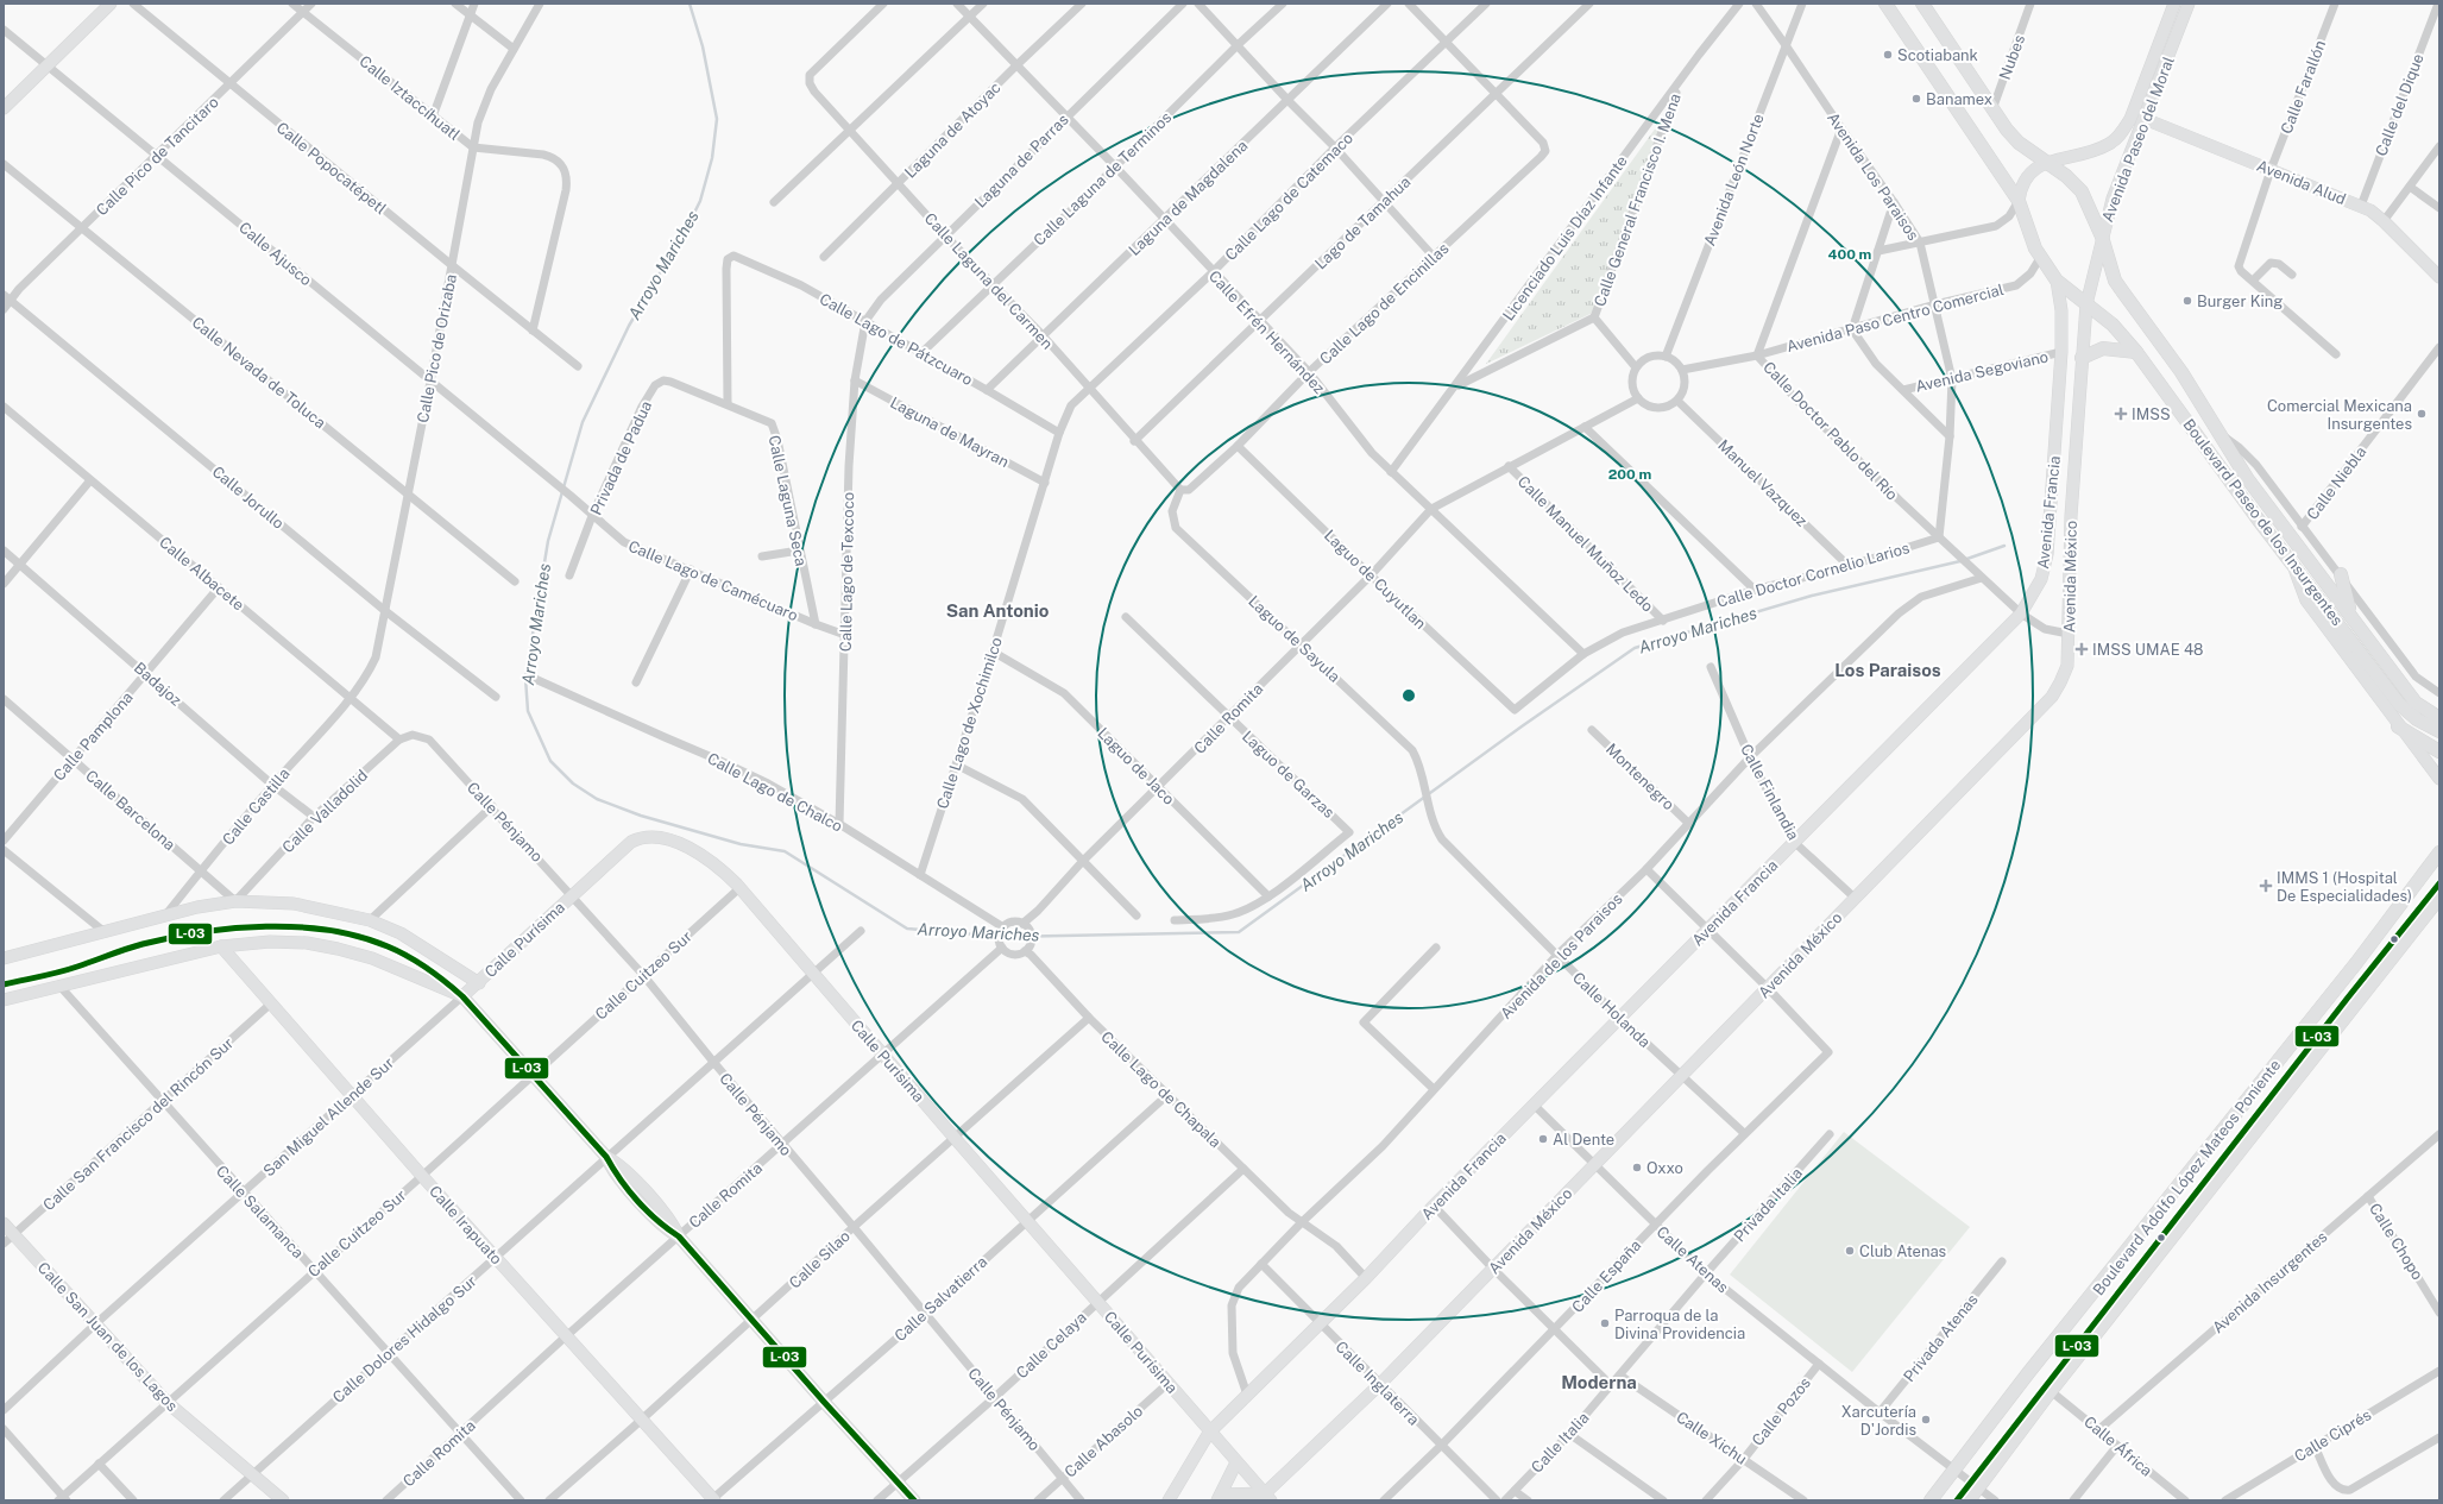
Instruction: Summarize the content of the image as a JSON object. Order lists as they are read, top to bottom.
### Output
{
  "streets": {
    "main road": ["Boulevard Paseo de los Insurgentes", "Boulevard Adolfo López Mateos Poniente"],
    "street": [
      "Nubes",
      "Calle Farallón",
      "Calle Iztaccíhuatl",
      "Calle del Dique",
      "Laguna de Atoyac",
      "Avenida Paseo del Moral",
      "Calle Pico de Tancitaro",
      "Laguna de Parras",
      "Calle Popocatépetl",
      "Avenida Los Paraisos",
      "Calle Laguna de Terminos",
      "Avenida León Norte",
      "Avenida Alud",
      "Calle Lago de Catemaco",
      "Laguna de Magdalena",
      "Calle General Francisco I. Mena",
      "Lago de Tamahua",
      "Licenciado Luis Díaz Infante",
      "Calle Ajusco",
      "Calle Laguna del Carmen",
      "Calle Lago de Encinillas",
      "Avenida Paso Centro Comercial",
      "Calle Efrén Hernández",
      "Calle Lago de Pátzcuaro",
      "Calle Pico de Orizaba",
      "Avenida Segoviano",
      "Calle Nevada de Toluca",
      "Calle Doctor Pablo del Río",
      "Laguna de Mayran",
      "Privada de Padua",
      "Manuel Vazquez",
      "Calle Niebla",
      "Calle Jorullo",
      "Calle Laguna Seca",
      "Avenida Francia",
      "Calle Manuel Muñoz Ledo",
      "Calle Lago de Texcoco",
      "Calle Albacete",
      "Calle Doctor Cornelio Larios",
      "Avenida México",
      "Laguo de Cuyutlan",
      "Calle Lago de Camécuaro",
      "Laguo de Sayula",
      "Badajoz",
      "Calle Romita",
      "Calle Lago de Xochimilco",
      "Calle Pamplona",
      "Laguo de Jaco",
      "Laguo de Garzas",
      "Montenegro",
      "Calle Lago de Chalco",
      "Calle Finlandia",
      "Calle Castilla",
      "Calle Barcelona",
      "Calle Valladolid",
      "Calle Pénjamo",
      "Calle Purísima",
      "Avenida de los Paraisos",
      "Calle Cuitzeo Sur",
      "Calle Holanda",
      "Calle Lago de Chapala",
      "San Miguel Allende Sur",
      "Calle San Francisco del Rincón Sur",
      "Privada Italia",
      "Calle Salamanca",
      "Calle Irapuato",
      "Calle Chopo",
      "Calle Silao",
      "Calle Atenas",
      "Calle España",
      "Avenida Insurgentes",
      "Calle Salvatierra",
      "Calle San Juan de los Lagos",
      "Privada Atenas",
      "Calle Dolores Hidalgo Sur",
      "Calle Celaya",
      "Calle Inglaterra",
      "Calle Pozos",
      "Calle Ciprés",
      "Calle Xichu",
      "Calle Abasolo",
      "Calle Italia",
      "Calle África"
    ]
  },
  "crossings": [
    ["Nubes", "Boulevard Paseo de los Insurgentes"],
    ["Calle Farallón", "Avenida Alud"],
    ["Calle Iztaccíhuatl", "Calle Pico de Tancitaro"],
    ["Calle Iztaccíhuatl", "Calle Popocatépetl"],
    ["Calle Iztaccíhuatl", "Calle Pico de Orizaba"],
    ["Calle del Dique", "Avenida Alud"],
    ["Laguna de Atoyac", "Calle Laguna del Carmen"],
    ["Laguna de Atoyac", "Calle Efrén Hernández"],
    ["Avenida Paseo del Moral", "Avenida Alud"],
    ["Avenida Paseo del Moral", "Boulevard Paseo de los Insurgentes"],
    ["Avenida Paseo del Moral", "Avenida México"],
    ["Calle Pico de Tancitaro", "Calle Popocatépetl"],
    ["Calle Pico de Tancitaro", "Calle Ajusco"],
    ["Calle Pico de Tancitaro", "Calle Nevada de Toluca"],
    ["Calle Pico de Tancitaro", "Calle Jorullo"],
    ["Laguna de Parras", "Calle Laguna del Carmen"],
    ["Laguna de Parras", "Calle Efrén Hernández"],
    ["Laguna de Parras", "Calle Lago de Pátzcuaro"],
    ["Laguna de Parras", "Calle Lago de Texcoco"],
    ["Calle Popocatépetl", "Calle Pico de Orizaba"],
    ["Avenida Los Paraisos", "Avenida León Norte"],
    ["Avenida Los Paraisos", "Avenida Paso Centro Comercial"],
    ["Avenida Los Paraisos", "Avenida Segoviano"],
    ["Avenida Los Paraisos", "Calle Doctor Pablo del Río"],
    ["Avenida Los Paraisos", "Calle Doctor Cornelio Larios"],
    ["Calle Laguna de Terminos", "Calle Laguna del Carmen"],
    ["Calle Laguna de Terminos", "Calle Efrén Hernández"],
    ["Calle Laguna de Terminos", "Calle Lago de Pátzcuaro"],
    ["Avenida León Norte", "Avenida Paso Centro Comercial"],
    ["Avenida León Norte", "Manuel Vazquez"],
    ["Calle Lago de Catemaco", "Calle Laguna del Carmen"],
    ["Calle Lago de Catemaco", "Calle Efrén Hernández"],
    ["Calle Lago de Catemaco", "Calle Lago de Pátzcuaro"],
    ["Calle Lago de Catemaco", "Calle Lago de Xochimilco"],
    ["Laguna de Magdalena", "Calle Laguna del Carmen"],
    ["Laguna de Magdalena", "Calle Efrén Hernández"],
    ["Laguna de Magdalena", "Calle Lago de Pátzcuaro"],
    ["Calle General Francisco I. Mena", "Licenciado Luis Díaz Infante"],
    ["Lago de Tamahua", "Calle Laguna del Carmen"],
    ["Lago de Tamahua", "Calle Lago de Encinillas"],
    ["Lago de Tamahua", "Calle Efrén Hernández"],
    ["Licenciado Luis Díaz Infante", "Calle Efrén Hernández"],
    ["Calle Ajusco", "Calle Pico de Orizaba"],
    ["Calle Ajusco", "Calle Lago de Camécuaro"],
    ["Calle Laguna del Carmen", "Calle Lago de Encinillas"],
    ["Calle Laguna del Carmen", "Laguo de Sayula"],
    ["Calle Lago de Encinillas", "Calle Efrén Hernández"],
    ["Calle Lago de Encinillas", "Laguo de Cuyutlan"],
    ["Calle Lago de Encinillas", "Laguo de Sayula"],
    ["Avenida Paso Centro Comercial", "Calle Doctor Pablo del Río"],
    ["Avenida Paso Centro Comercial", "Manuel Vazquez"],
    ["Avenida Paso Centro Comercial", "Boulevard Paseo de los Insurgentes"],
    ["Calle Efrén Hernández", "Calle Doctor Cornelio Larios"],
    ["Calle Efrén Hernández", "Laguo de Cuyutlan"],
    ["Calle Efrén Hernández", "Calle Romita"],
    ["Calle Lago de Pátzcuaro", "Privada de Padua"],
    ["Calle Lago de Pátzcuaro", "Calle Laguna Seca"],
    ["Calle Lago de Pátzcuaro", "Calle Lago de Texcoco"],
    ["Calle Lago de Pátzcuaro", "Calle Lago de Xochimilco"],
    ["Calle Pico de Orizaba", "Calle Nevada de Toluca"],
    ["Calle Pico de Orizaba", "Calle Jorullo"],
    ["Calle Pico de Orizaba", "Calle Albacete"],
    ["Calle Pico de Orizaba", "Calle Castilla"],
    ["Avenida Segoviano", "Avenida Francia"],
    ["Calle Doctor Pablo del Río", "Avenida Francia"],
    ["Calle Doctor Pablo del Río", "Calle Doctor Cornelio Larios"],
    ["Calle Doctor Pablo del Río", "Avenida México"],
    ["Calle Doctor Pablo del Río", "Avenida de los Paraisos"],
    ["Laguna de Mayran", "Calle Lago de Texcoco"],
    ["Laguna de Mayran", "Calle Lago de Xochimilco"],
    ["Privada de Padua", "Calle Laguna Seca"],
    ["Privada de Padua", "Calle Lago de Camécuaro"],
    ["Manuel Vazquez", "Calle Doctor Cornelio Larios"],
    ["Calle Laguna Seca", "Calle Lago de Camécuaro"],
    ["Avenida Francia", "Boulevard Paseo de los Insurgentes"],
    ["Avenida Francia", "Calle Finlandia"],
    ["Avenida Francia", "Calle Purísima"],
    ["Avenida Francia", "Avenida de los Paraisos"],
    ["Avenida Francia", "Calle Holanda"],
    ["Avenida Francia", "Calle Atenas"],
    ["Avenida Francia", "Calle Inglaterra"],
    ["Boulevard Paseo de los Insurgentes", "Avenida México"],
    ["Calle Manuel Muñoz Ledo", "Calle Doctor Cornelio Larios"],
    ["Calle Lago de Texcoco", "Calle Lago de Camécuaro"],
    ["Calle Lago de Texcoco", "Calle Lago de Chalco"],
    ["Calle Albacete", "Calle Pamplona"],
    ["Calle Albacete", "Calle Castilla"],
    ["Calle Albacete", "Calle Valladolid"],
    ["Calle Albacete", "Calle Pénjamo"],
    ["Calle Doctor Cornelio Larios", "Laguo de Cuyutlan"],
    ["Avenida México", "Calle Finlandia"],
    ["Avenida México", "Calle Purísima"],
    ["Avenida México", "Calle Holanda"],
    ["Avenida México", "Calle Atenas"],
    ["Avenida México", "Calle España"],
    ["Avenida México", "Calle Inglaterra"],
    ["Laguo de Cuyutlan", "Calle Romita"],
    ["Laguo de Sayula", "Calle Romita"],
    ["Laguo de Sayula", "Calle Holanda"],
    ["Badajoz", "Calle Pamplona"],
    ["Badajoz", "Calle Castilla"],
    ["Badajoz", "Calle Valladolid"],
    ["Calle Romita", "Laguo de Jaco"],
    ["Calle Romita", "Laguo de Garzas"],
    ["Calle Romita", "Calle Lago de Chalco"],
    ["Calle Romita", "Calle Pénjamo"],
    ["Calle Romita", "Calle Purísima"],
    ["Calle Romita", "Calle Lago de Chapala"],
    ["Calle Romita", "Calle Salamanca"],
    ["Calle Romita", "Calle Irapuato"],
    ["Calle Lago de Xochimilco", "Laguo de Jaco"],
    ["Calle Lago de Xochimilco", "Calle Lago de Chalco"],
    ["Calle Pamplona", "Calle Barcelona"],
    ["Laguo de Jaco", "Laguo de Garzas"],
    ["Montenegro", "Avenida de los Paraisos"],
    ["Calle Lago de Chalco", "Calle Lago de Chapala"],
    ["Calle Finlandia", "Avenida de los Paraisos"],
    ["Calle Castilla", "Calle Barcelona"],
    ["Calle Barcelona", "Calle Valladolid"],
    ["Calle Valladolid", "Calle Pénjamo"],
    ["Calle Pénjamo", "Calle Purísima"],
    ["Calle Pénjamo", "Calle Cuitzeo Sur"],
    ["Calle Pénjamo", "Calle Silao"],
    ["Calle Pénjamo", "Calle Salvatierra"],
    ["Calle Pénjamo", "Calle Dolores Hidalgo Sur"],
    ["Calle Pénjamo", "Calle Celaya"],
    ["Calle Pénjamo", "Calle Abasolo"],
    ["Calle Purísima", "Calle Cuitzeo Sur"],
    ["Calle Purísima", "San Miguel Allende Sur"],
    ["Calle Purísima", "Calle Silao"],
    ["Calle Purísima", "Calle Salvatierra"],
    ["Calle Purísima", "Calle Dolores Hidalgo Sur"],
    ["Calle Purísima", "Calle Celaya"],
    ["Calle Purísima", "Calle Abasolo"],
    ["Avenida de los Paraisos", "Calle Holanda"],
    ["Avenida de los Paraisos", "Calle Lago de Chapala"],
    ["Avenida de los Paraisos", "Calle Inglaterra"],
    ["Calle Cuitzeo Sur", "Calle Salamanca"],
    ["Calle Cuitzeo Sur", "Calle Irapuato"],
    ["Calle Cuitzeo Sur", "Calle San Juan de los Lagos"],
    ["Calle Holanda", "Calle España"],
    ["Calle Lago de Chapala", "Calle Silao"],
    ["Calle Lago de Chapala", "Calle Salvatierra"],
    ["Calle Lago de Chapala", "Calle Celaya"],
    ["San Miguel Allende Sur", "Calle Salamanca"],
    ["San Miguel Allende Sur", "Calle Irapuato"],
    ["San Miguel Allende Sur", "Calle San Juan de los Lagos"],
    ["Calle San Francisco del Rincón Sur", "Calle Salamanca"],
    ["Calle San Francisco del Rincón Sur", "Calle Irapuato"],
    ["Calle San Francisco del Rincón Sur", "Calle San Juan de los Lagos"],
    ["Boulevard Adolfo López Mateos Poniente", "Calle Atenas"],
    ["Boulevard Adolfo López Mateos Poniente", "Calle África"],
    ["Privada Italia", "Calle Atenas"],
    ["Privada Italia", "Calle Italia"],
    ["Calle Salamanca", "Calle Dolores Hidalgo Sur"],
    ["Calle Irapuato", "Calle Silao"],
    ["Calle Irapuato", "Calle Salvatierra"],
    ["Calle Irapuato", "Calle Dolores Hidalgo Sur"],
    ["Calle Chopo", "Avenida Insurgentes"],
    ["Calle Atenas", "Calle España"],
    ["Calle Atenas", "Privada Atenas"],
    ["Calle Atenas", "Calle Pozos"],
    ["Calle Atenas", "Calle Italia"],
    ["Calle España", "Calle Inglaterra"],
    ["Avenida Insurgentes", "Calle África"],
    ["Calle San Juan de los Lagos", "Calle Dolores Hidalgo Sur"],
    ["Calle Pozos", "Calle Xichu"],
    ["Calle Xichu", "Calle Italia"]
  ],
  "districts": ["San Antonio", "Los Paraisos", "Moderna"],
  "water": ["Arroyo Mariches"],
  "places": {
    "other": [
      "Scotiabank",
      "Banamex",
      "Burger King",
      "Comercial Mexicana Insurgentes",
      "Al Dente",
      "Oxxo",
      "Club Atenas",
      "Parroqua de la Divina Providencia",
      "Xarcutería D'Jordis"
    ],
    "health": ["IMSS", "IMSS UMAE 48", "IMMS 1 (Hospital De Especialidades)"]
  },
  "lines": ["transit line L-03"],
  "rings": ["400 m", "200 m"]
}
